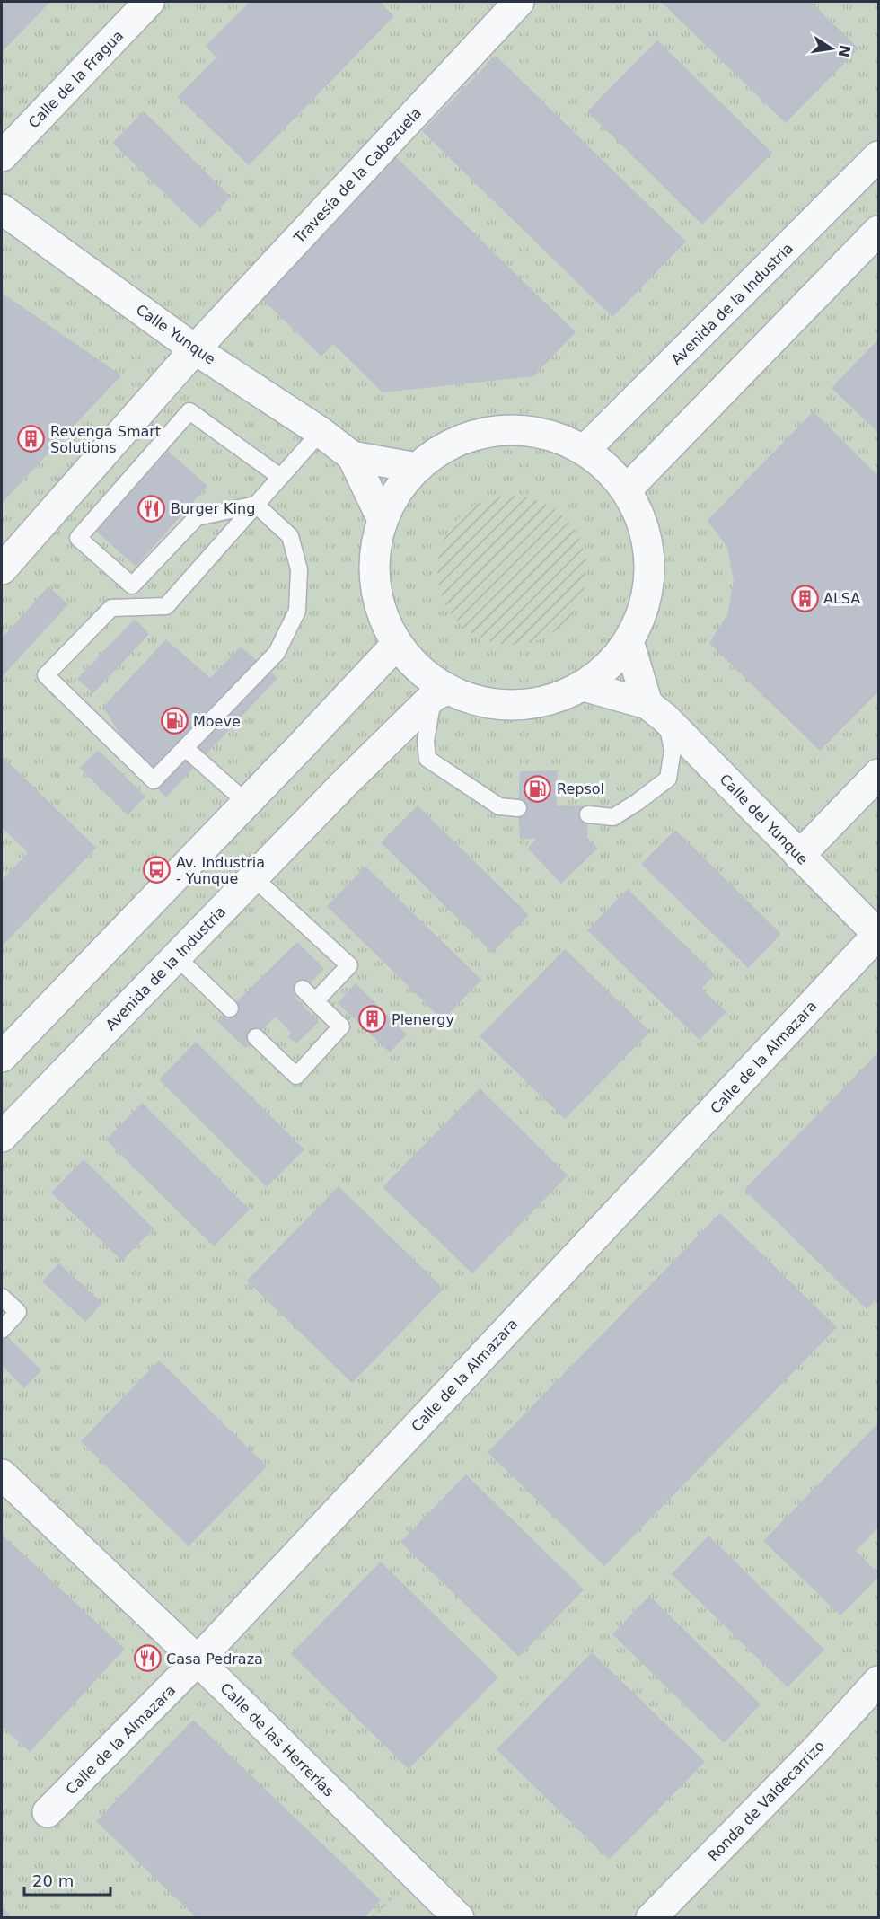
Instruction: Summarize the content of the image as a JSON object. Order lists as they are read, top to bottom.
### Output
{
  "streets": {
    "street": [
      "Calle de la Fragua",
      "Travesía de la Cabezuela",
      "Avenida de la Industria",
      "Calle Yunque",
      "Calle del Yunque",
      "Calle de la Almazara",
      "Calle de las Herrerías",
      "Ronda de Valdecarrizo"
    ]
  },
  "crossings": [
    ["Travesía de la Cabezuela", "Calle Yunque"],
    ["Calle del Yunque", "Calle de la Almazara"],
    ["Calle de la Almazara", "Calle de las Herrerías"]
  ],
  "places": {
    "building": ["Revenga Smart Solutions", "ALSA", "Plenergy"],
    "restaurant": ["Burger King", "Casa Pedraza"],
    "fuel station": ["Moeve", "Repsol"],
    "bus stop": ["Av. Industria - Yunque"]
  },
  "scale_bar": "20 m",
  "north": "right"
}
